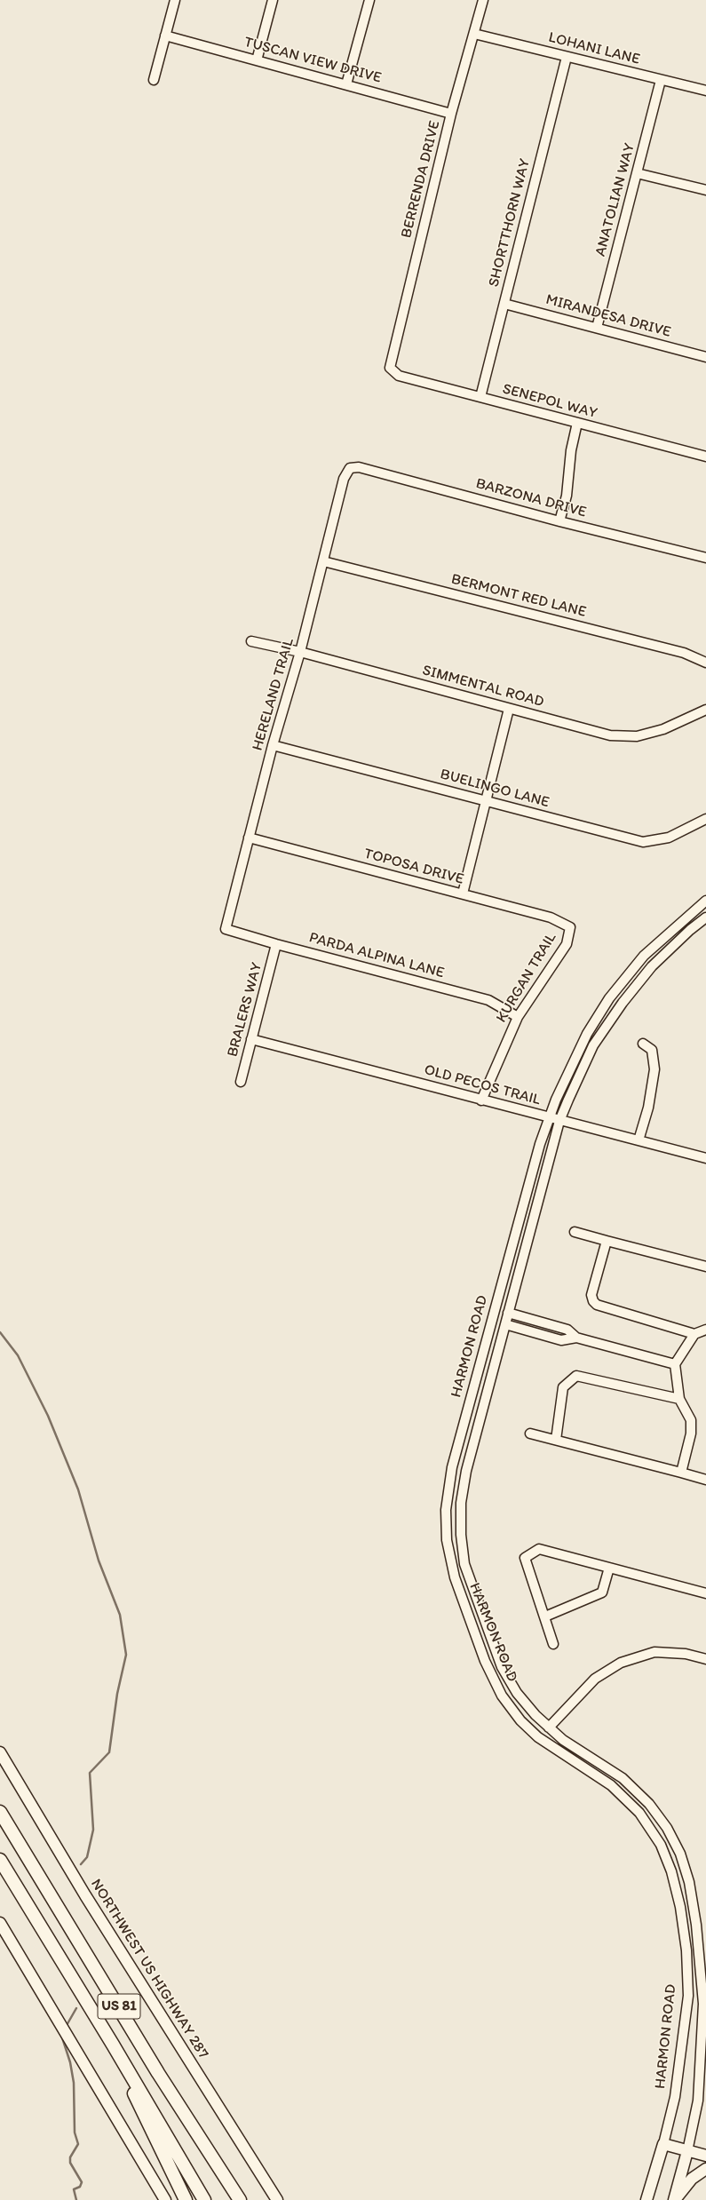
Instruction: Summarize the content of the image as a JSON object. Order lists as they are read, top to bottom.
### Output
{
  "streets": {
    "highway": ["US 81"],
    "main road": ["HARMON ROAD", "NORTHWEST US HIGHWAY 287"],
    "street": [
      "LOHANI LANE",
      "TUSCAN VIEW DRIVE",
      "BERRENDA DRIVE",
      "ANATOLIAN WAY",
      "SHORTTHORN WAY",
      "MIRANDESA DRIVE",
      "SENEPOL WAY",
      "BARZONA DRIVE",
      "BERMONT RED LANE",
      "SIMMENTAL ROAD",
      "HERELAND TRAIL",
      "BUELINGO LANE",
      "TOPOSA DRIVE",
      "PARDA ALPINA LANE",
      "KURGAN TRAIL",
      "BRALERS WAY",
      "OLD PECOS TRAIL"
    ]
  },
  "crossings": [
    ["LOHANI LANE", "BERRENDA DRIVE"],
    ["LOHANI LANE", "ANATOLIAN WAY"],
    ["LOHANI LANE", "SHORTTHORN WAY"],
    ["TUSCAN VIEW DRIVE", "BERRENDA DRIVE"],
    ["BERRENDA DRIVE", "SENEPOL WAY"],
    ["ANATOLIAN WAY", "MIRANDESA DRIVE"],
    ["SHORTTHORN WAY", "MIRANDESA DRIVE"],
    ["SHORTTHORN WAY", "SENEPOL WAY"],
    ["BARZONA DRIVE", "HERELAND TRAIL"],
    ["BERMONT RED LANE", "HERELAND TRAIL"],
    ["SIMMENTAL ROAD", "HERELAND TRAIL"],
    ["HERELAND TRAIL", "BUELINGO LANE"],
    ["HERELAND TRAIL", "TOPOSA DRIVE"],
    ["HERELAND TRAIL", "PARDA ALPINA LANE"],
    ["TOPOSA DRIVE", "KURGAN TRAIL"],
    ["PARDA ALPINA LANE", "KURGAN TRAIL"],
    ["PARDA ALPINA LANE", "BRALERS WAY"],
    ["KURGAN TRAIL", "OLD PECOS TRAIL"],
    ["BRALERS WAY", "OLD PECOS TRAIL"],
    ["OLD PECOS TRAIL", "HARMON ROAD"]
  ]
}
